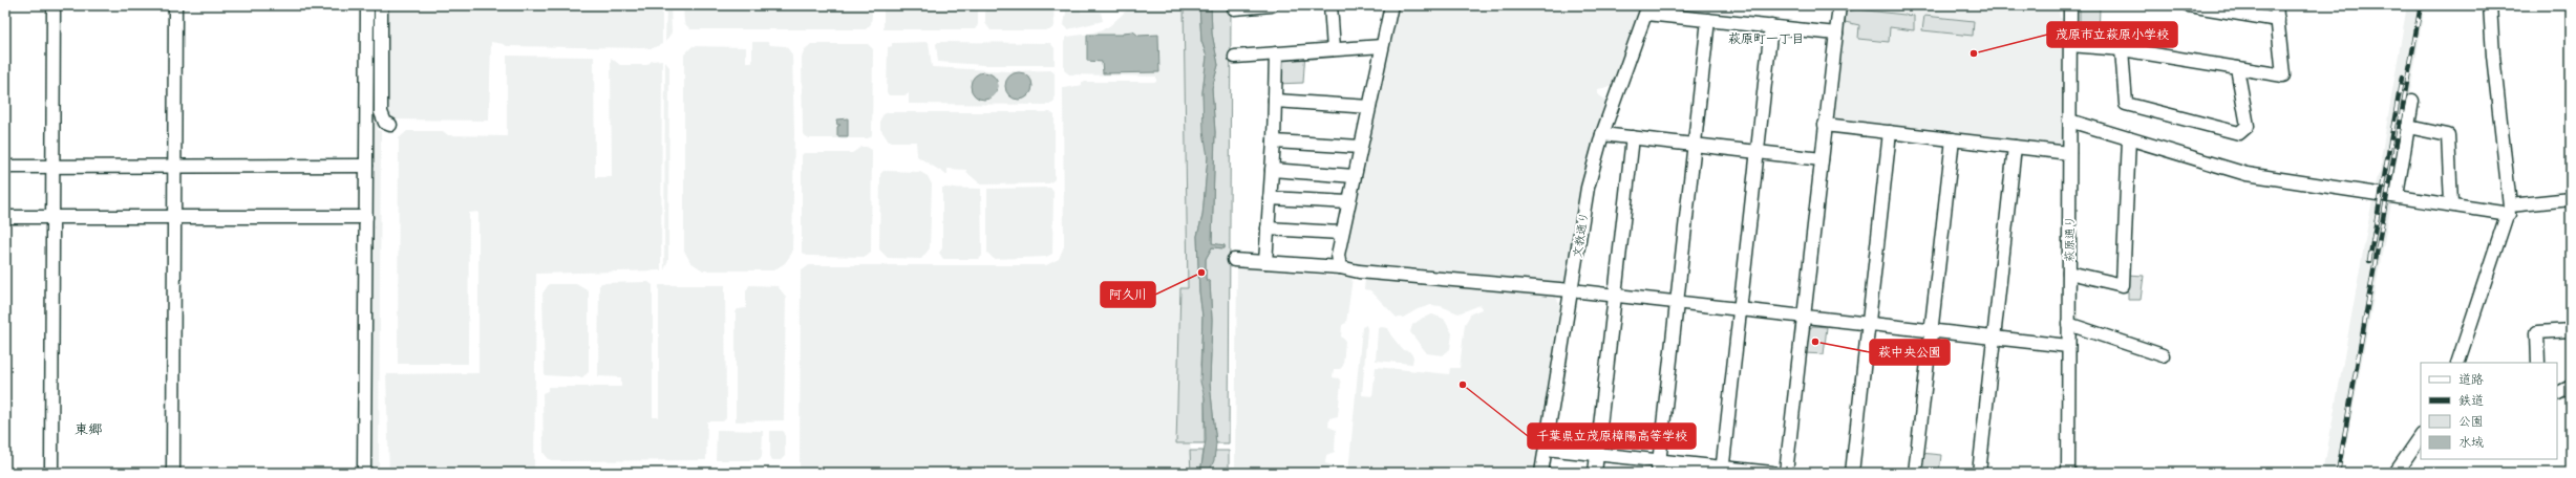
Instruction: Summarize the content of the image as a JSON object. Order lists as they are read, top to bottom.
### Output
{
  "streets": {
    "street": ["文教通り", "萩原通り"]
  },
  "districts": ["萩原町一丁目", "東郷"],
  "places": [
    "茂原市立萩原小学校",
    "阿久川",
    "萩中央公園",
    "千葉県立茂原樟陽高等学校"
  ],
  "legend": [
    "道路",
    "鉄道",
    "公園",
    "水域"
  ]
}
